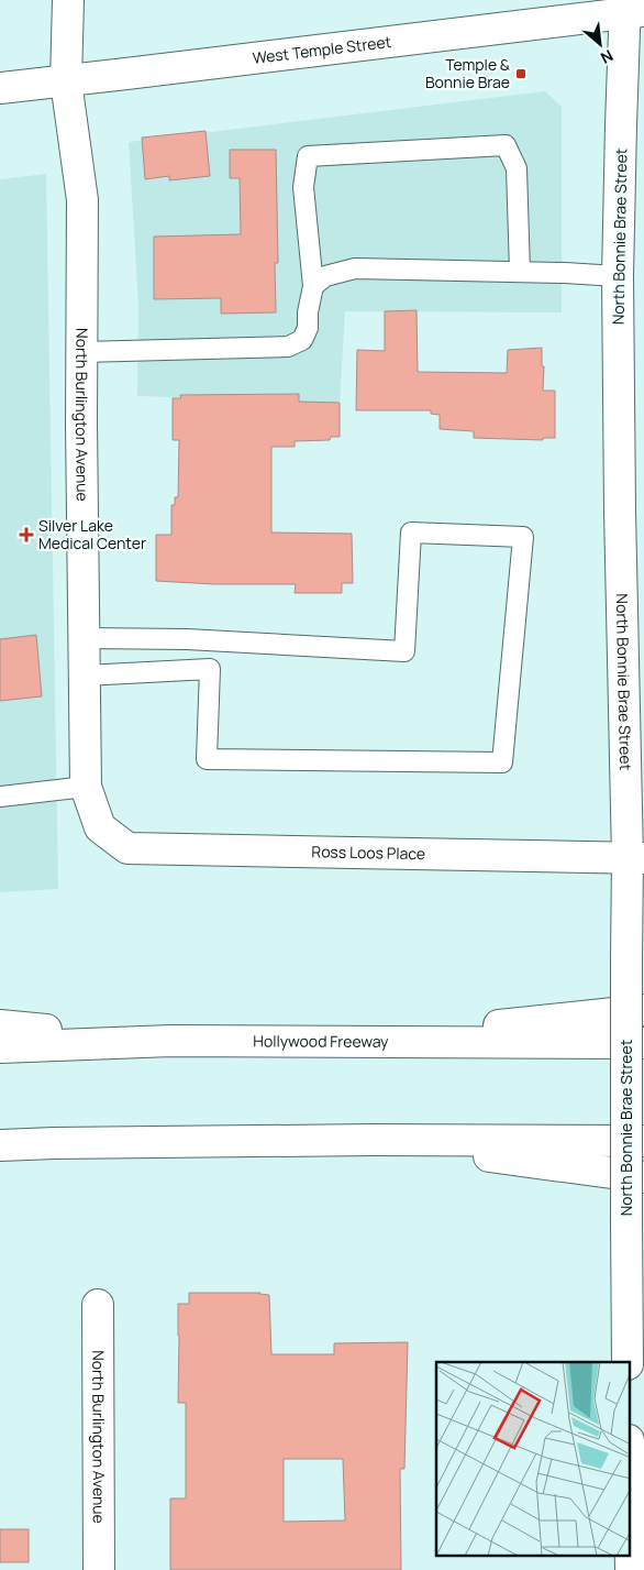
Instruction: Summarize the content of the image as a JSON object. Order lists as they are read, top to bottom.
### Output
{
  "streets": {
    "main road": [
      "West Temple Street",
      "North Bonnie Brae Street",
      "North Burlington Avenue",
      "Ross Loos Place",
      "Hollywood Freeway"
    ]
  },
  "crossings": [
    ["West Temple Street", "North Bonnie Brae Street"],
    ["West Temple Street", "North Burlington Avenue"],
    ["North Bonnie Brae Street", "Ross Loos Place"],
    ["North Burlington Avenue", "Ross Loos Place"]
  ],
  "places": {
    "transit": ["Temple & Bonnie Brae"],
    "health": ["Silver Lake Medical Center"]
  },
  "north": "bottom right"
}
